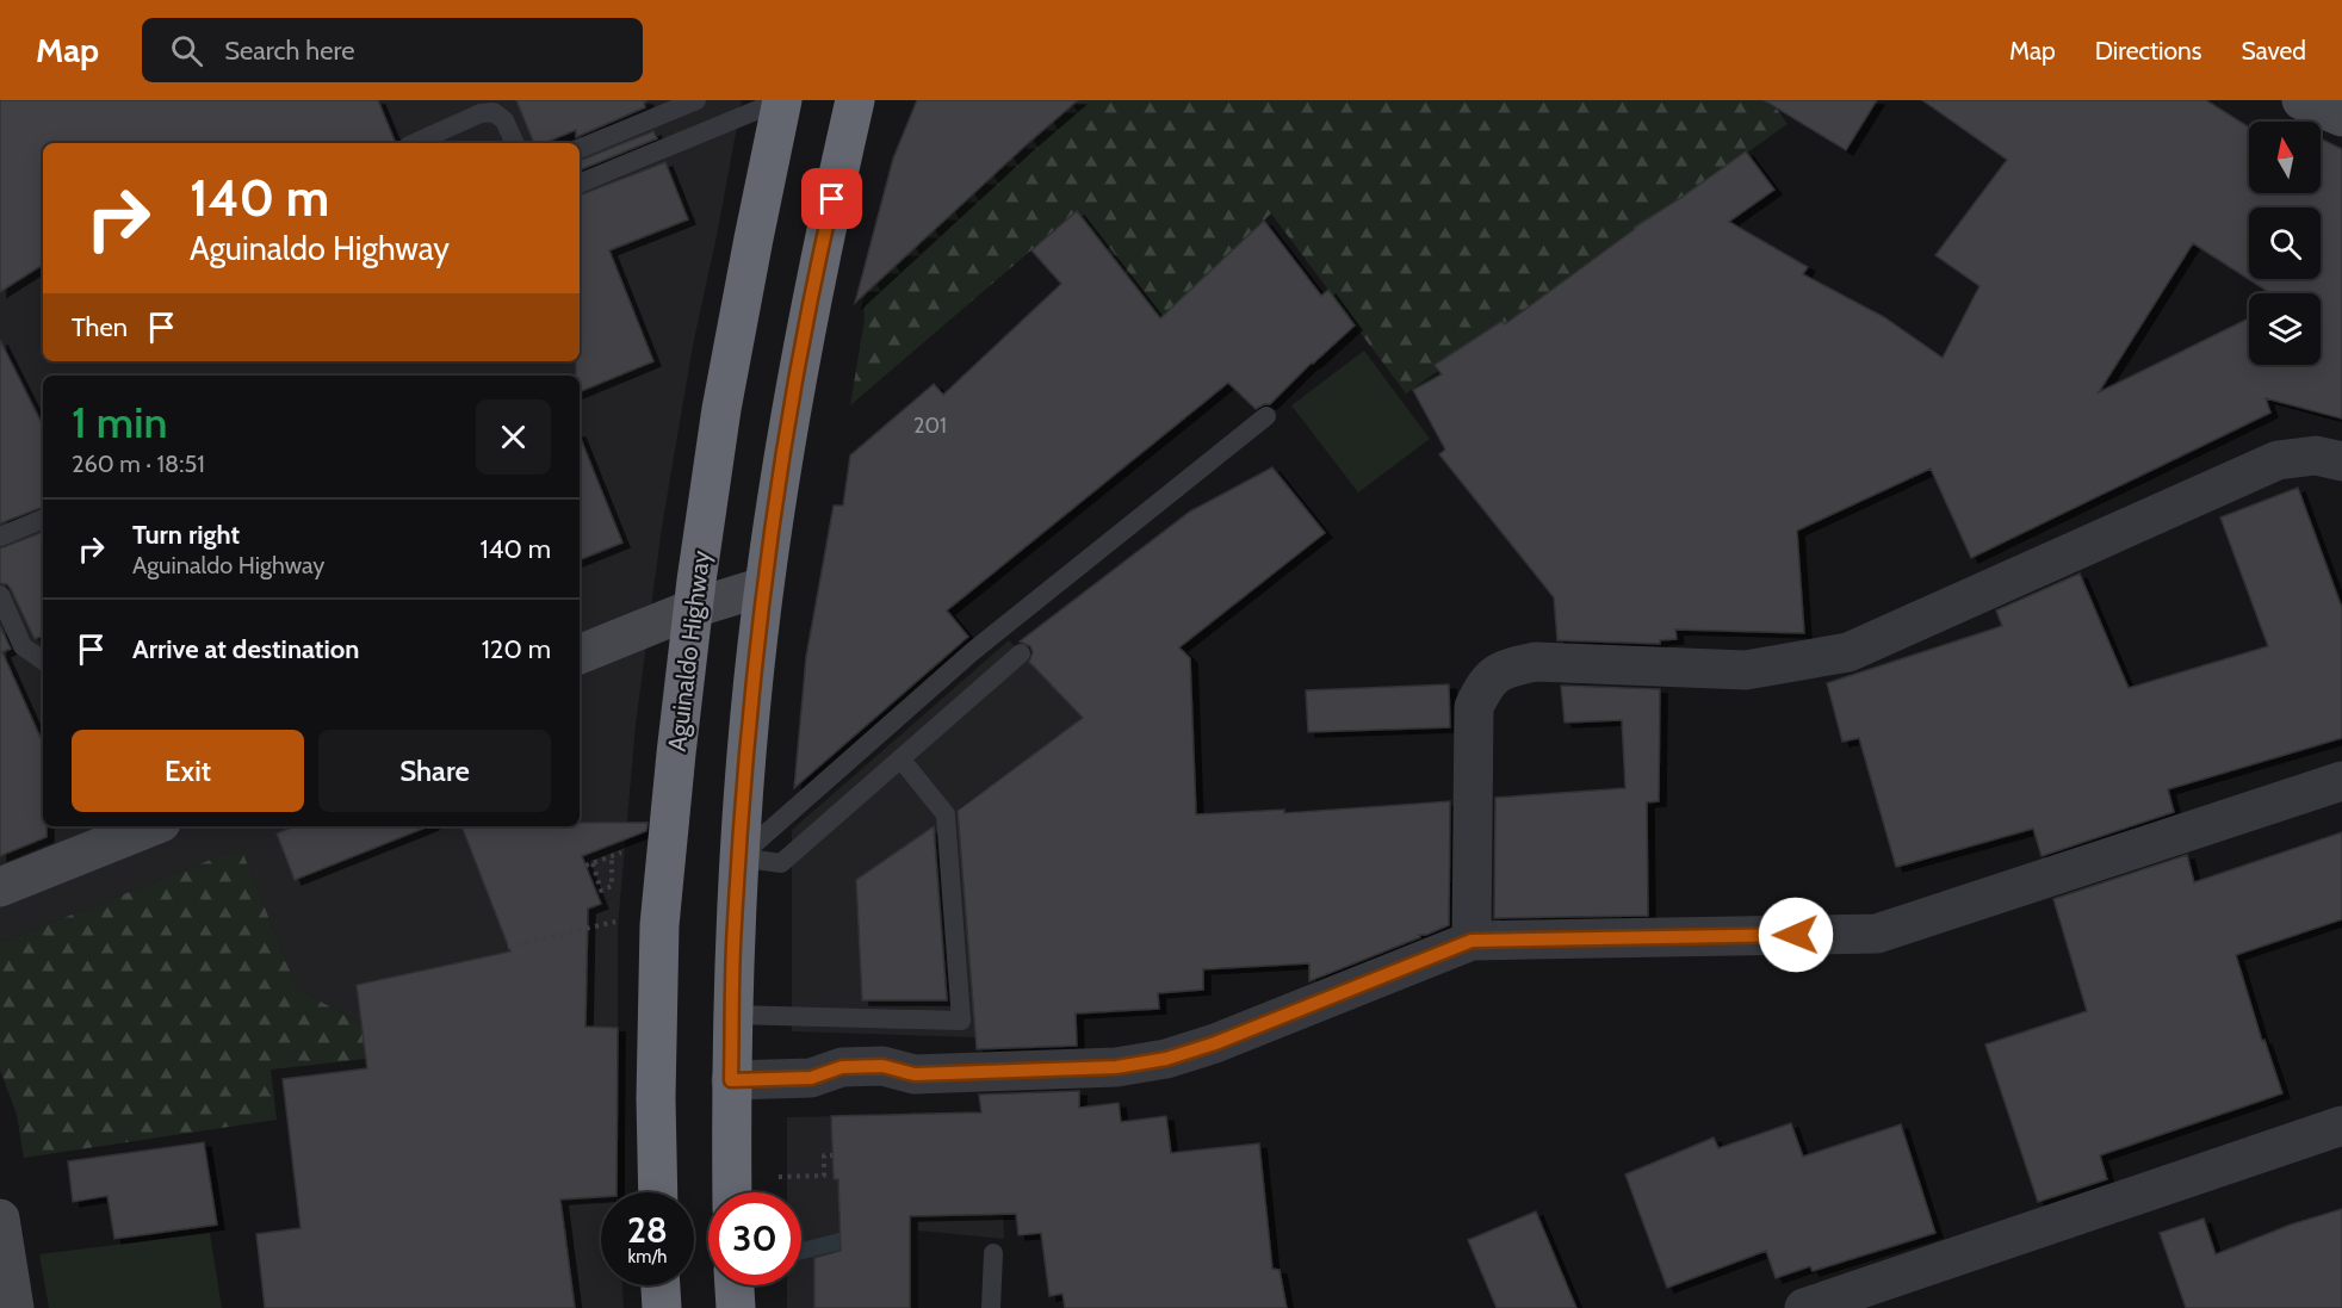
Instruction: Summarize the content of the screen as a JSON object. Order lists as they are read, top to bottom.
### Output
{
  "streets": {
    "highway": ["Aguinaldo Highway"]
  },
  "house_numbers": ["201"],
  "north": "top",
  "page": {
    "header": "Map",
    "search": "Search here",
    "nav": ["Map", "Directions", "Saved"],
    "turn": ["140 m", "Aguinaldo Highway"],
    "then": "Then",
    "heading": ["1 min", "260 m · 18:51"],
    "list": [
      {
        "name": "Turn right",
        "note": "Aguinaldo Highway",
        "value": "140 m"
      },
      {
        "name": "Arrive at destination",
        "value": "120 m"
      }
    ],
    "buttons": ["Exit", "Share"],
    "speed": "28 km/h",
    "limit": "30"
  }
}
